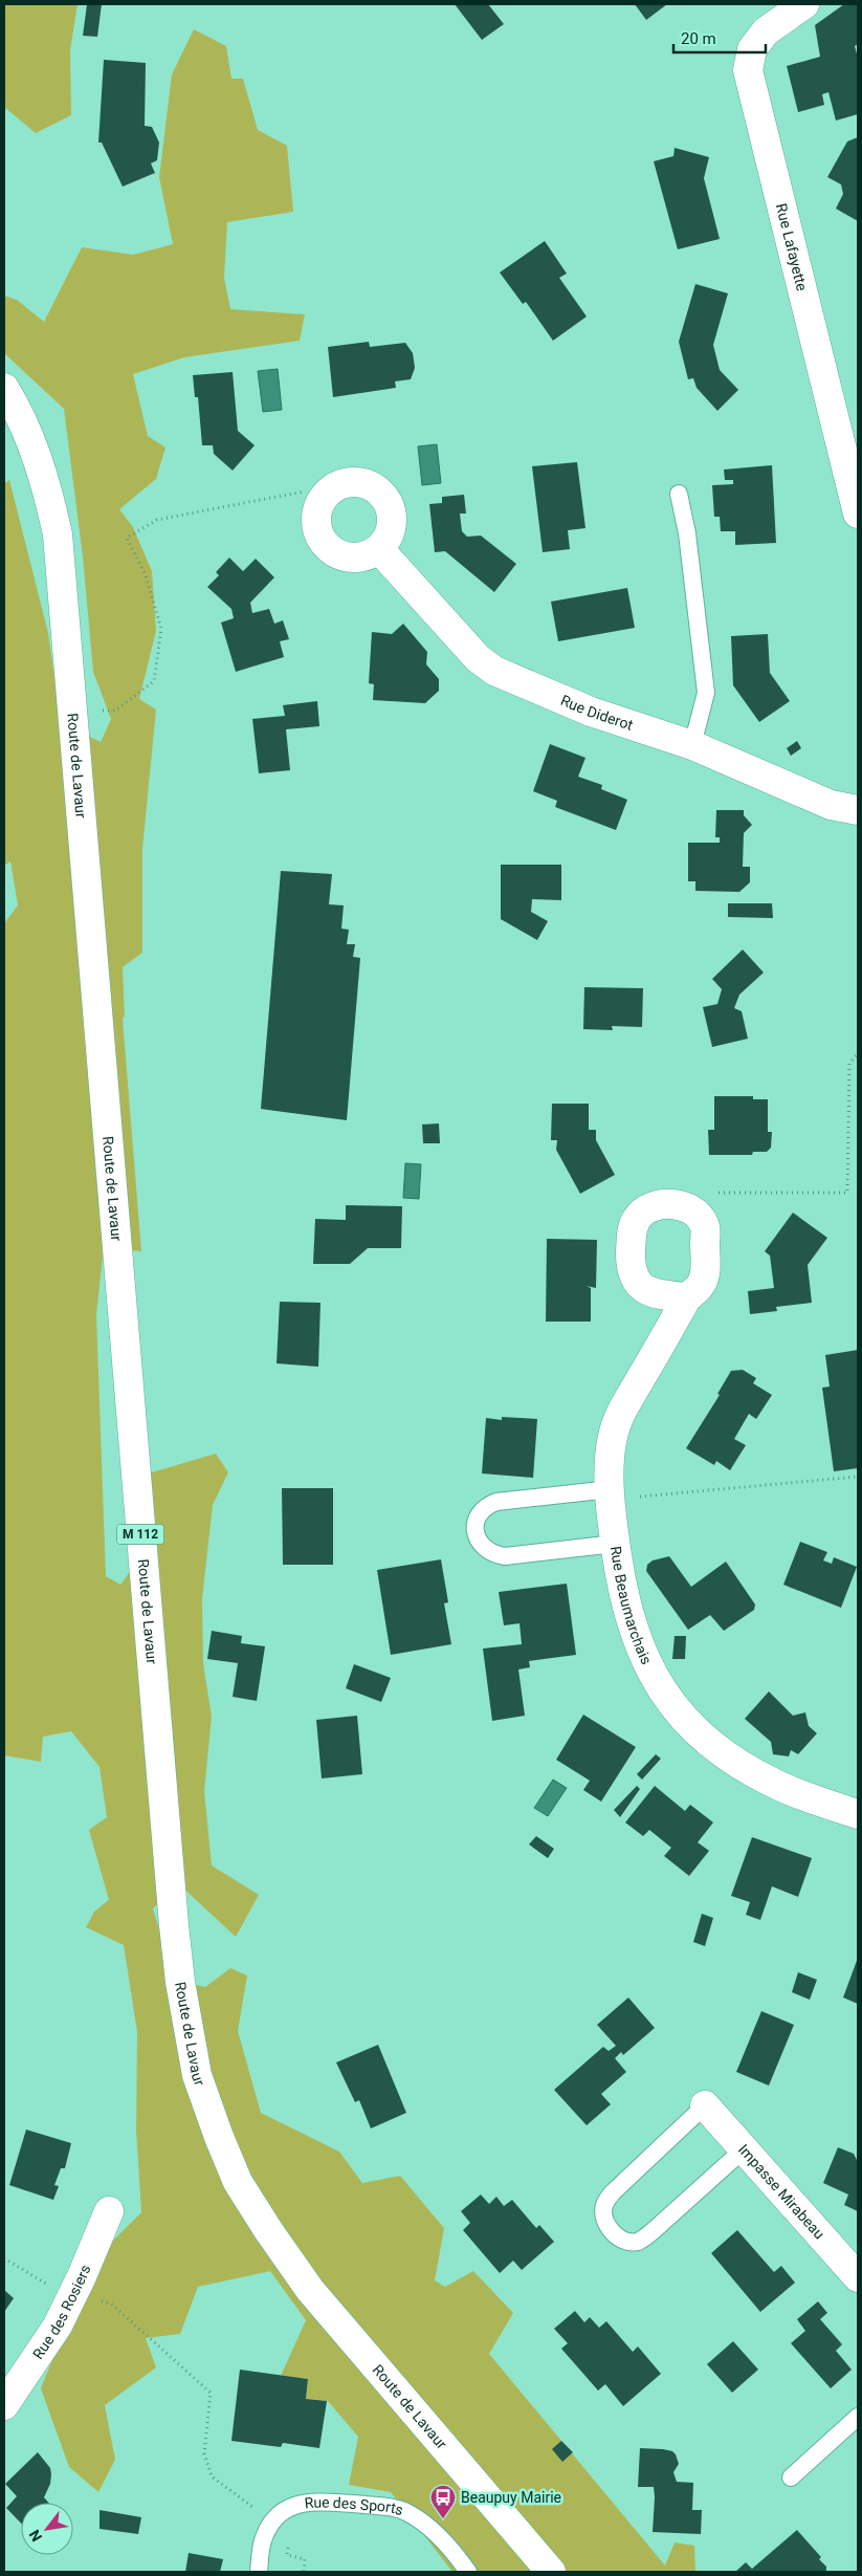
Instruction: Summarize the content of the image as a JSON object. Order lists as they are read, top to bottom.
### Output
{
  "streets": {
    "street": [
      "Rue Lafayette",
      "Rue Diderot",
      "Route de Lavaur",
      "M 112",
      "Rue Beaumarchais",
      "Impasse Mirabeau",
      "Rue des Rosiers"
    ],
    "lane": ["Rue des Sports"]
  },
  "places": {
    "bus stop": ["Beaupuy Mairie"]
  },
  "scale_bar": "20 m",
  "north": "bottom left"
}
